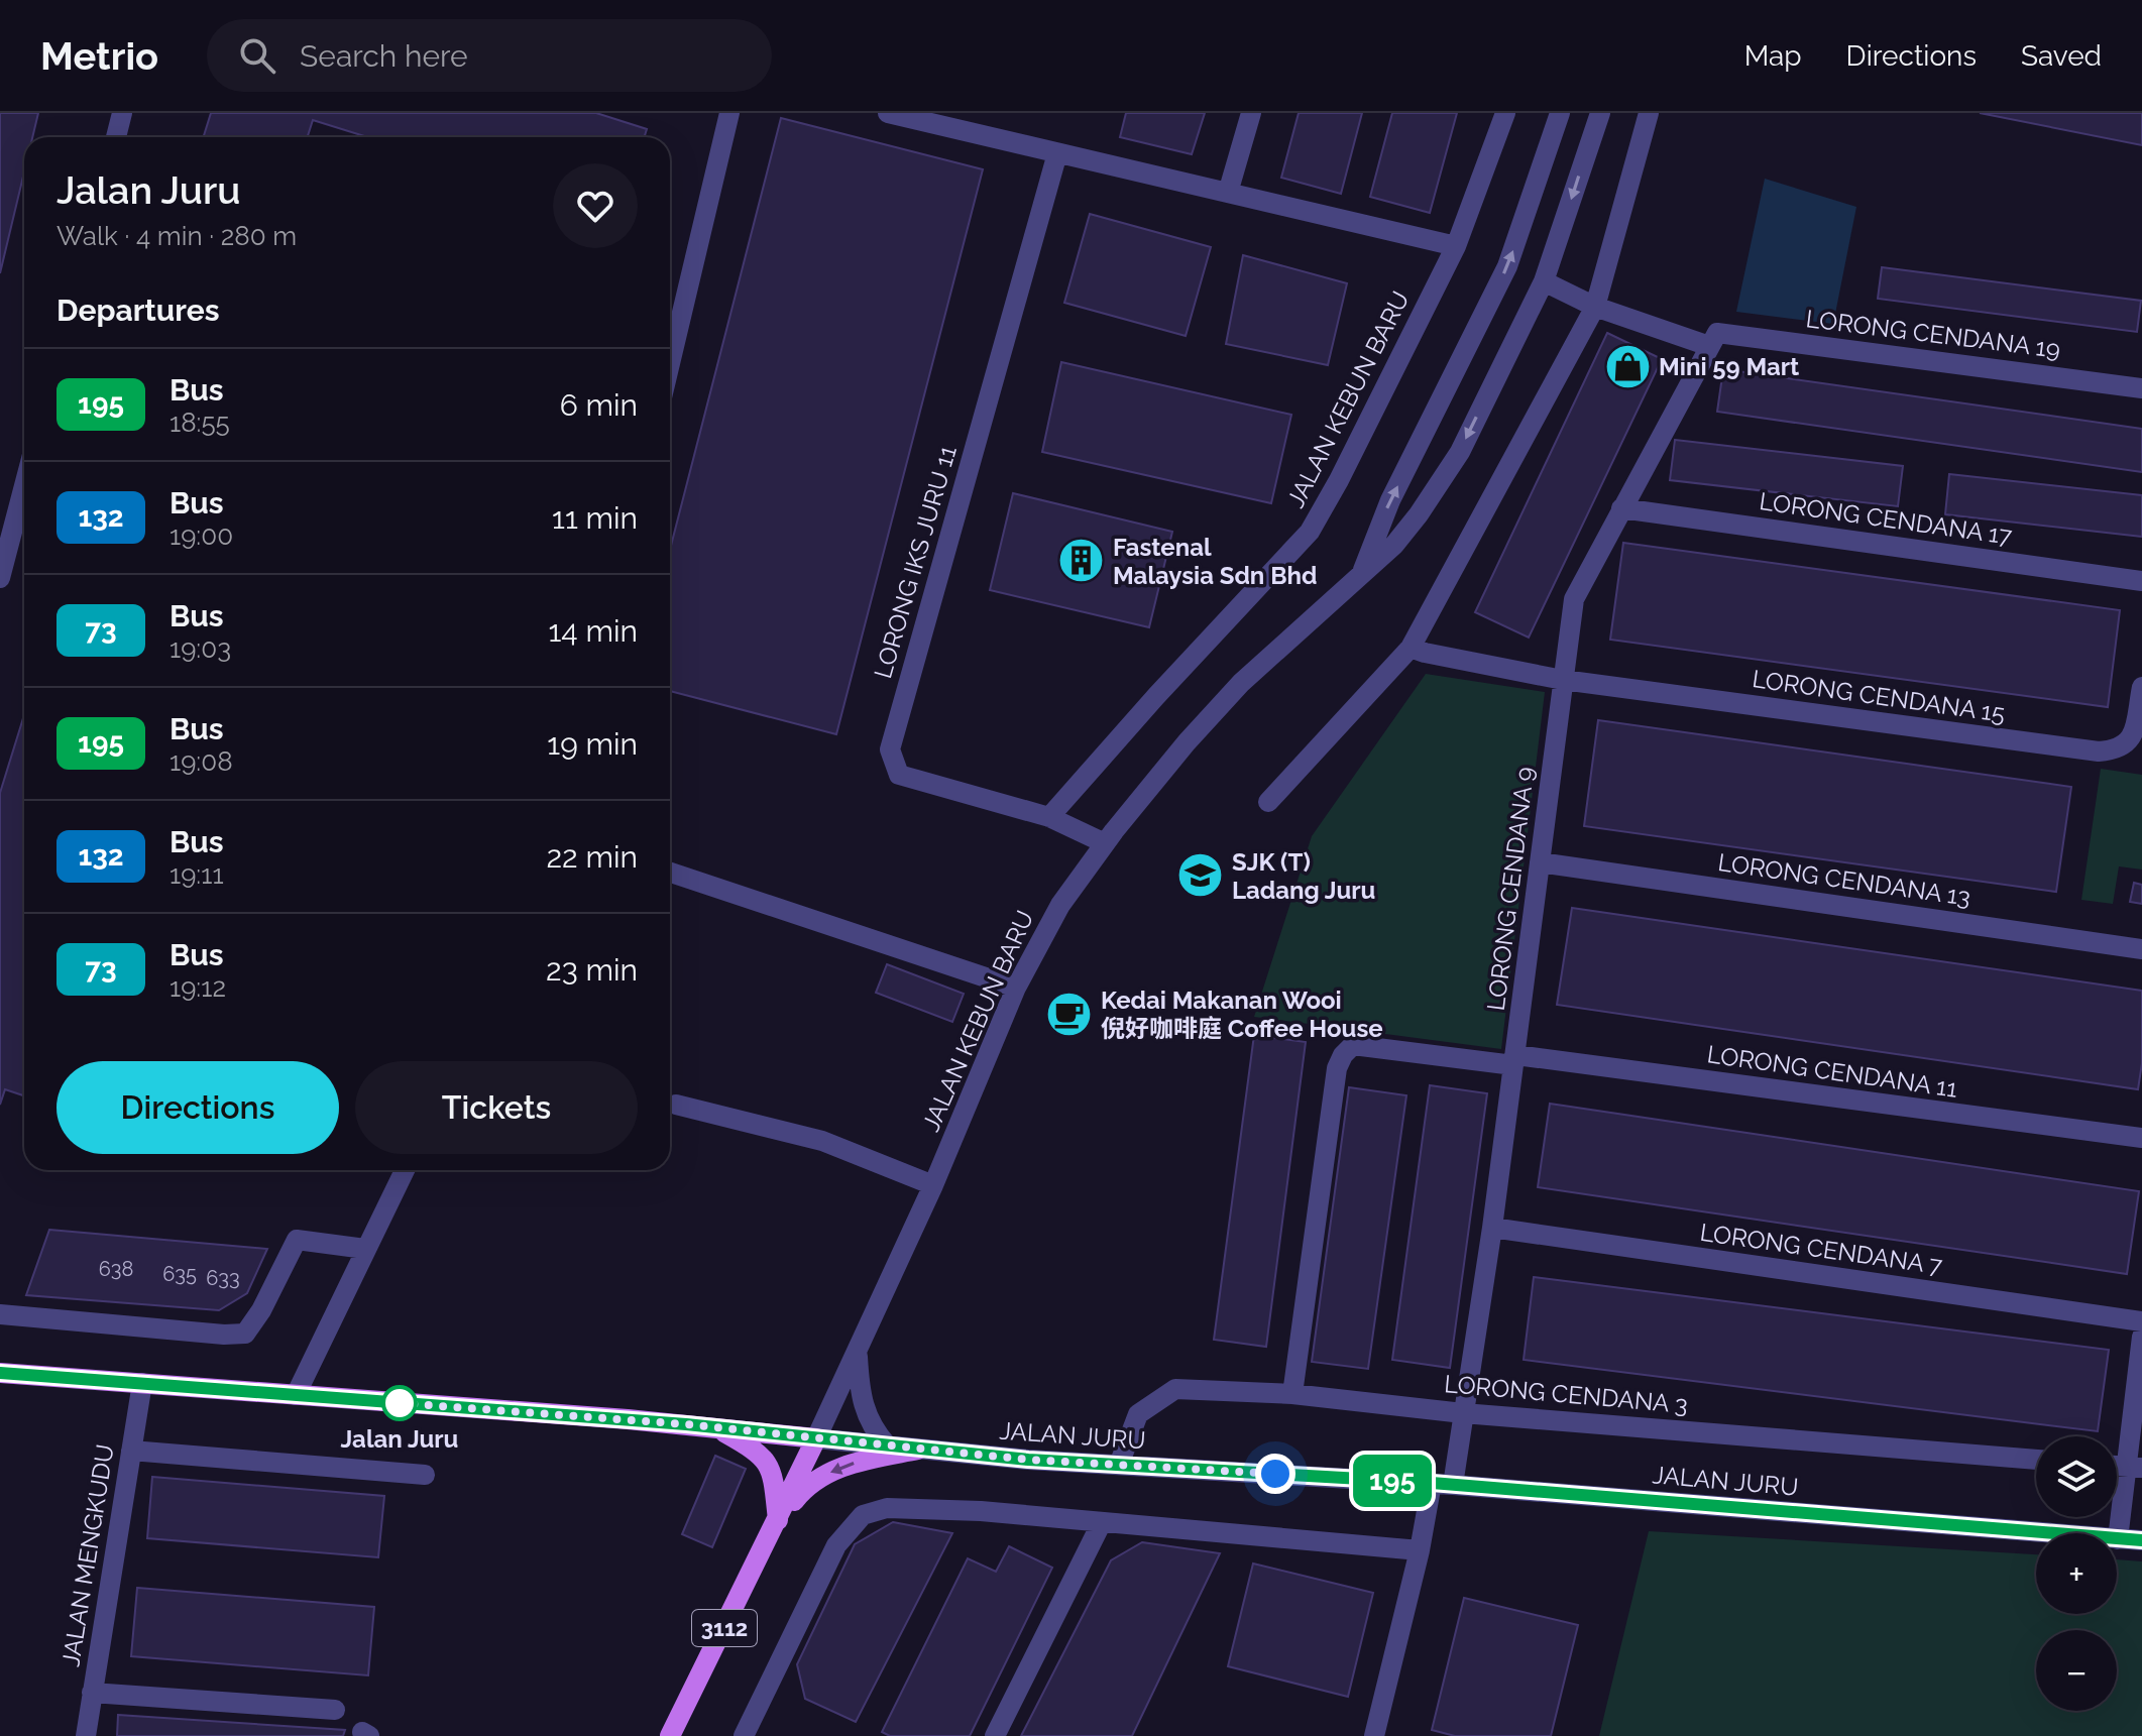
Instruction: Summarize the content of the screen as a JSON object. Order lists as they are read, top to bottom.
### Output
{
  "streets": {
    "main road": ["JALAN JURU", "3112"],
    "street": [
      "LORONG CENDANA 19",
      "JALAN KEBUN BARU",
      "LORONG CENDANA 17",
      "LORONG IKS JURU 11",
      "LORONG CENDANA 15",
      "LORONG CENDANA 13",
      "LORONG CENDANA 9",
      "LORONG CENDANA 11",
      "LORONG CENDANA 7",
      "LORONG CENDANA 3",
      "JALAN MENGKUDU"
    ]
  },
  "crossings": [
    ["LORONG CENDANA 19", "JALAN KEBUN BARU"],
    ["LORONG CENDANA 19", "LORONG CENDANA 9"],
    ["JALAN KEBUN BARU", "LORONG IKS JURU 11"],
    ["JALAN KEBUN BARU", "JALAN JURU"],
    ["JALAN KEBUN BARU", "3112"],
    ["LORONG CENDANA 17", "LORONG CENDANA 9"],
    ["LORONG CENDANA 15", "LORONG CENDANA 9"],
    ["LORONG CENDANA 13", "LORONG CENDANA 9"],
    ["LORONG CENDANA 9", "LORONG CENDANA 11"],
    ["LORONG CENDANA 9", "LORONG CENDANA 7"],
    ["LORONG CENDANA 9", "LORONG CENDANA 3"],
    ["LORONG CENDANA 9", "JALAN JURU"],
    ["LORONG CENDANA 11", "LORONG CENDANA 3"],
    ["LORONG CENDANA 3", "JALAN JURU"],
    ["JALAN JURU", "JALAN MENGKUDU"],
    ["JALAN JURU", "3112"]
  ],
  "places": {
    "shop": ["Mini 59 Mart"],
    "building": ["Fastenal Malaysia Sdn Bhd"],
    "school or university": ["SJK (T) Ladang Juru"],
    "cafe": ["Kedai Makanan Wooi 倪好咖啡庭 Coffee House"],
    "other": ["Jalan Juru"]
  },
  "lines": ["bus line 195"],
  "house_numbers": ["638", "635", "633"],
  "page": {
    "header": "Metrio",
    "search": "Search here",
    "nav": ["Map", "Directions", "Saved"],
    "on_map": "195",
    "heading": [
      ["Jalan Juru", "Walk · 4 min · 280 m"],
      "Departures"
    ],
    "list": [
      {
        "mark": "195",
        "name": "Bus",
        "note": "18:55",
        "value": "6 min"
      },
      {
        "mark": "132",
        "name": "Bus",
        "note": "19:00",
        "value": "11 min"
      },
      {
        "mark": "73",
        "name": "Bus",
        "note": "19:03",
        "value": "14 min"
      },
      {
        "mark": "195",
        "name": "Bus",
        "note": "19:08",
        "value": "19 min"
      },
      {
        "mark": "132",
        "name": "Bus",
        "note": "19:11",
        "value": "22 min"
      },
      {
        "mark": "73",
        "name": "Bus",
        "note": "19:12",
        "value": "23 min"
      }
    ],
    "buttons": ["Directions", "Tickets"],
    "map_buttons": ["+", "−"]
  }
}
